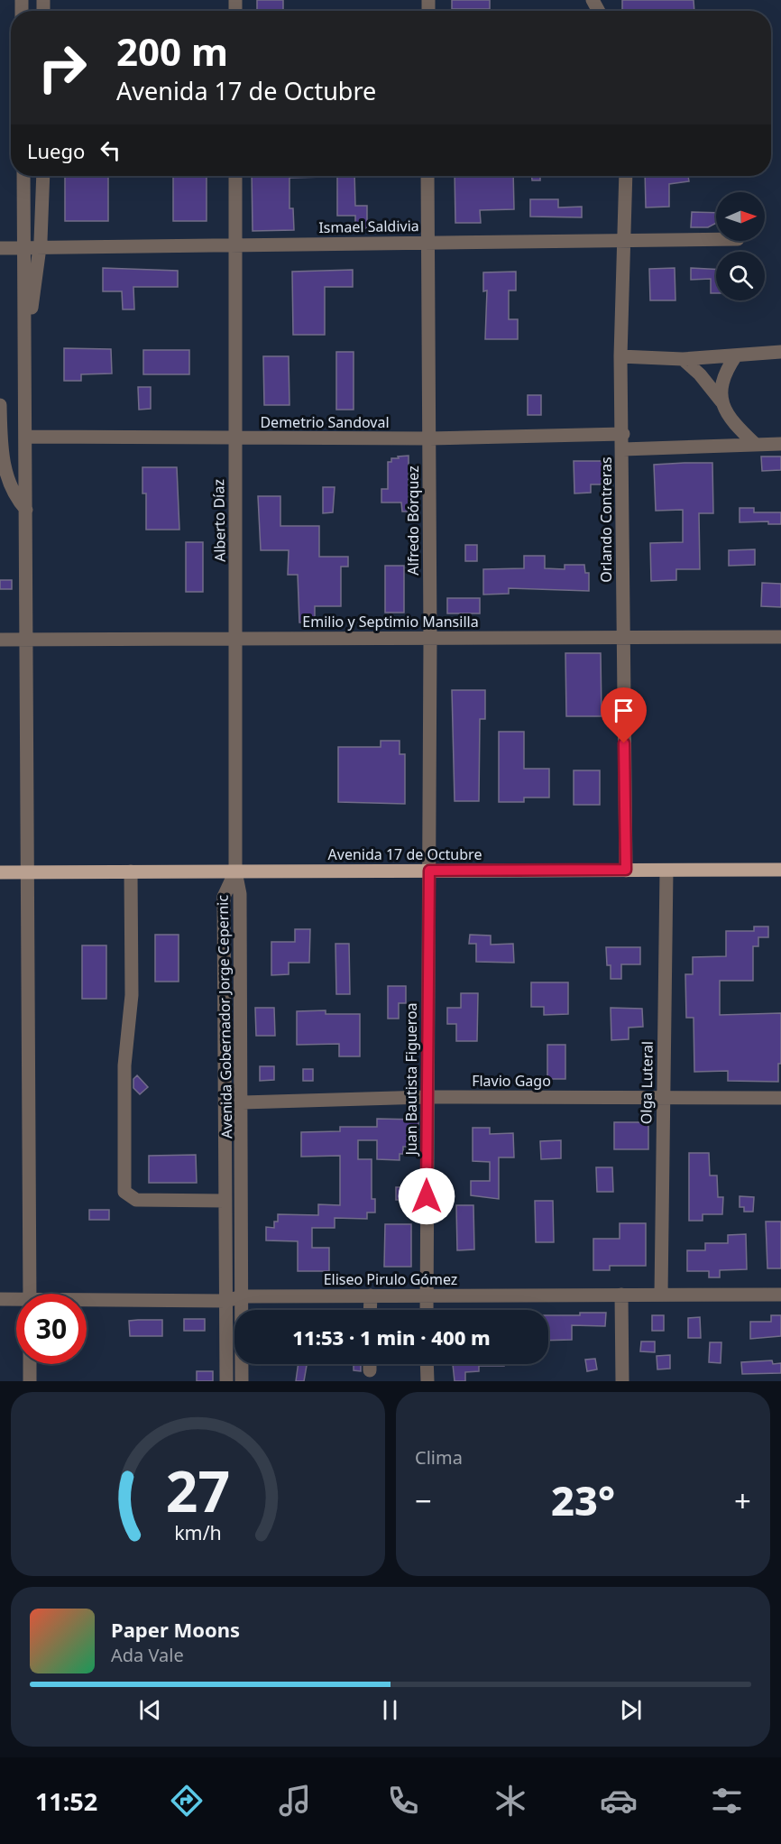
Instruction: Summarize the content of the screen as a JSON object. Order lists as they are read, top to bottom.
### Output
{
  "streets": {
    "main road": ["Avenida 17 de Octubre"],
    "street": [
      "Ismael Saldivia",
      "Demetrio Sandoval",
      "Orlando Contreras",
      "Alberto Díaz",
      "Alfredo Bórquez",
      "Emilio y Septimio Mansilla",
      "Avenida Gobernador Jorge Cepernic",
      "Juan Bautista Figueroa",
      "Flavio Gago",
      "Olga Luteral",
      "Eliseo Pirulo Gómez"
    ]
  },
  "crossings": [
    ["Ismael Saldivia", "Orlando Contreras"],
    ["Ismael Saldivia", "Alberto Díaz"],
    ["Ismael Saldivia", "Alfredo Bórquez"],
    ["Demetrio Sandoval", "Orlando Contreras"],
    ["Demetrio Sandoval", "Alberto Díaz"],
    ["Demetrio Sandoval", "Alfredo Bórquez"],
    ["Orlando Contreras", "Emilio y Septimio Mansilla"],
    ["Orlando Contreras", "Avenida 17 de Octubre"],
    ["Alberto Díaz", "Emilio y Septimio Mansilla"],
    ["Alberto Díaz", "Avenida 17 de Octubre"],
    ["Alberto Díaz", "Avenida Gobernador Jorge Cepernic"],
    ["Alfredo Bórquez", "Emilio y Septimio Mansilla"],
    ["Alfredo Bórquez", "Avenida 17 de Octubre"],
    ["Alfredo Bórquez", "Juan Bautista Figueroa"],
    ["Avenida 17 de Octubre", "Avenida Gobernador Jorge Cepernic"],
    ["Avenida 17 de Octubre", "Juan Bautista Figueroa"],
    ["Avenida 17 de Octubre", "Olga Luteral"],
    ["Avenida Gobernador Jorge Cepernic", "Flavio Gago"],
    ["Avenida Gobernador Jorge Cepernic", "Eliseo Pirulo Gómez"],
    ["Juan Bautista Figueroa", "Flavio Gago"],
    ["Juan Bautista Figueroa", "Eliseo Pirulo Gómez"],
    ["Flavio Gago", "Olga Luteral"],
    ["Olga Luteral", "Eliseo Pirulo Gómez"]
  ],
  "north": "right",
  "page": {
    "turn": ["200 m", "Avenida 17 de Octubre"],
    "then": "Luego",
    "limit": "30",
    "trip": "11:53 · 1 min · 400 m",
    "tile": "Clima",
    "heat": ["−", "23°", "+"],
    "song": ["Paper Moons", "Ada Vale"],
    "tabs": "11:52",
    "gauge": ["27", "km/h"]
  }
}
